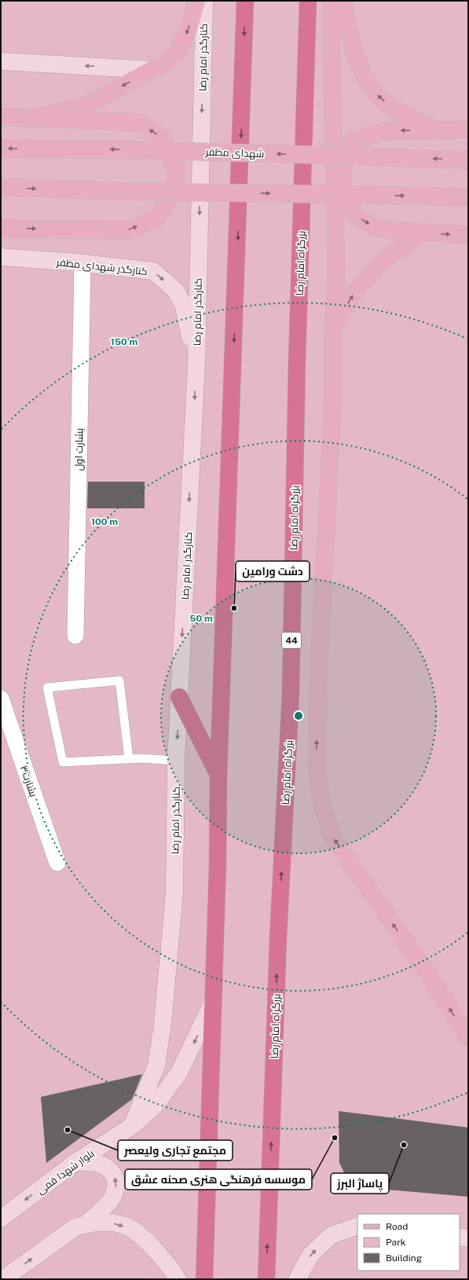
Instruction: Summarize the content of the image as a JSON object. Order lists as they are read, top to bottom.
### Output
{
  "streets": {
    "highway": ["بزرگراه امام رضا", "44"],
    "main road": [
      "کنارگذر امام رضا",
      "شهدای مظفر",
      "کنارگذر شهدای مظفر",
      "بلوار شهدا قمی"
    ],
    "street": ["بشارت اول", "بشارت۳"]
  },
  "crossings": [
    ["کنارگذر امام رضا", "کنارگذر شهدای مظفر"],
    ["کنارگذر امام رضا", "بلوار شهدا قمی"],
    ["کنارگذر شهدای مظفر", "بشارت اول"]
  ],
  "one_way": ["کنارگذر شهدای مظفر", "بلوار شهدا قمی"],
  "places": [
    "دشت ورامین",
    "مجتمع تجاری ولیعصر",
    "موسسه فرهنگی هنری صحنه عشق",
    "پاساژ البرز"
  ],
  "legend": ["Road", "Park", "Building"],
  "rings": ["150 m", "100 m", "50 m"]
}
